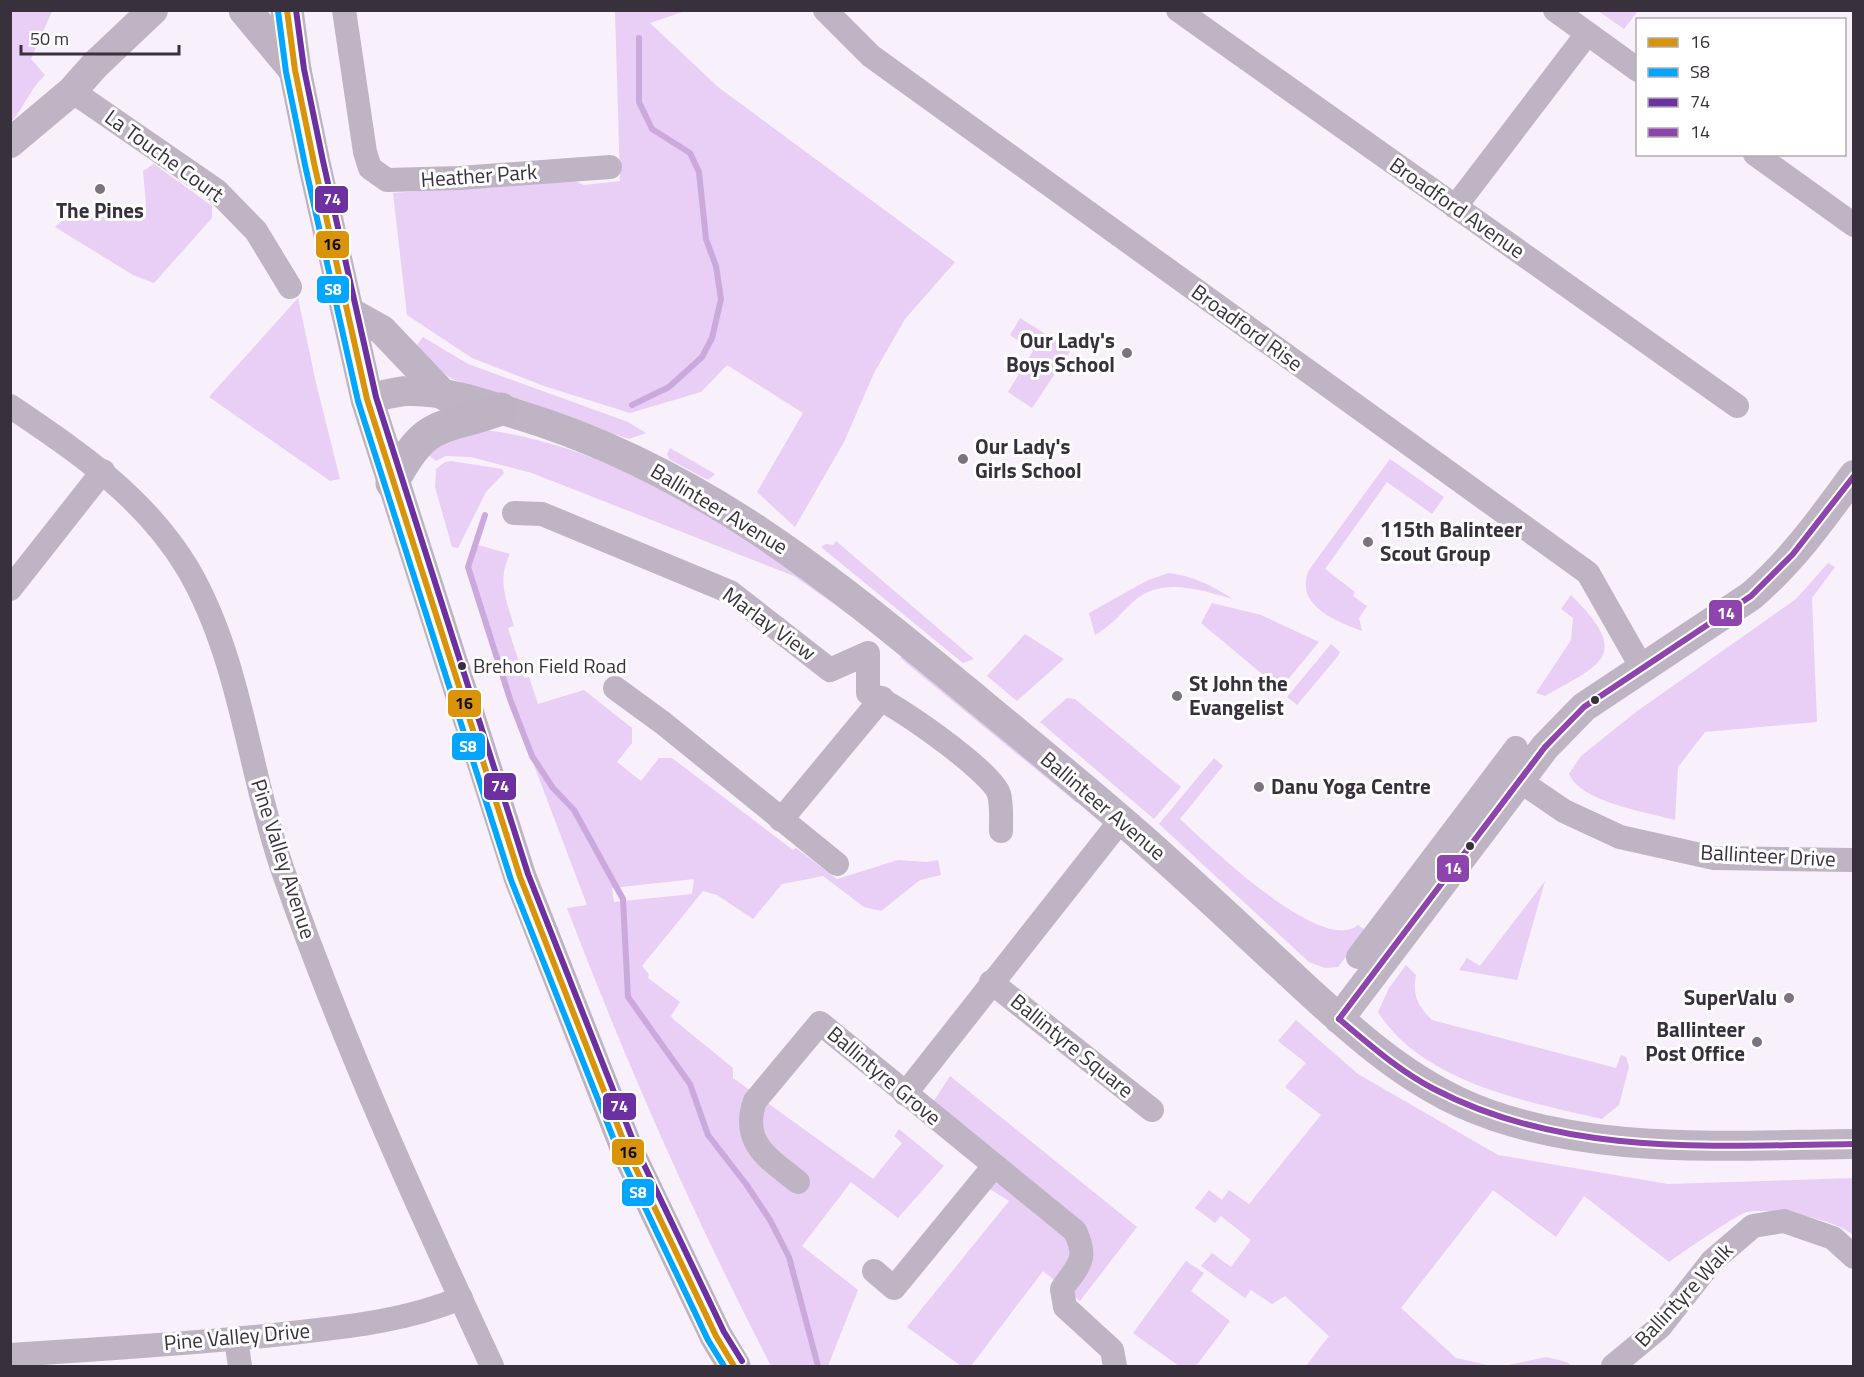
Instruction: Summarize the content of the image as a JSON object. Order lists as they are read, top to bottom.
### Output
{
  "streets": {
    "street": [
      "La Touche Court",
      "Heather Park",
      "Broadford Avenue",
      "Broadford Rise",
      "Ballinteer Avenue",
      "Marlay View",
      "Ballinteer Drive",
      "Pine Valley Avenue",
      "Ballintyre Square",
      "Ballintyre Grove",
      "Ballintyre Walk",
      "Pine Valley Drive"
    ]
  },
  "crossings": [
    ["Pine Valley Avenue", "Pine Valley Drive"]
  ],
  "places": [
    "The Pines",
    "Our Lady's Boys School",
    "Our Lady's Girls School",
    "115th Balinteer Scout Group",
    "Brehon Field Road",
    "St John the Evangelist",
    "Danu Yoga Centre",
    "SuperValu",
    "Ballinteer Post Office"
  ],
  "lines": [
    "transit line 16",
    "transit line 74",
    "transit line S8",
    "transit line 14"
  ],
  "legend": [
    "16",
    "S8",
    "74",
    "14"
  ],
  "scale_bar": "50 m"
}
